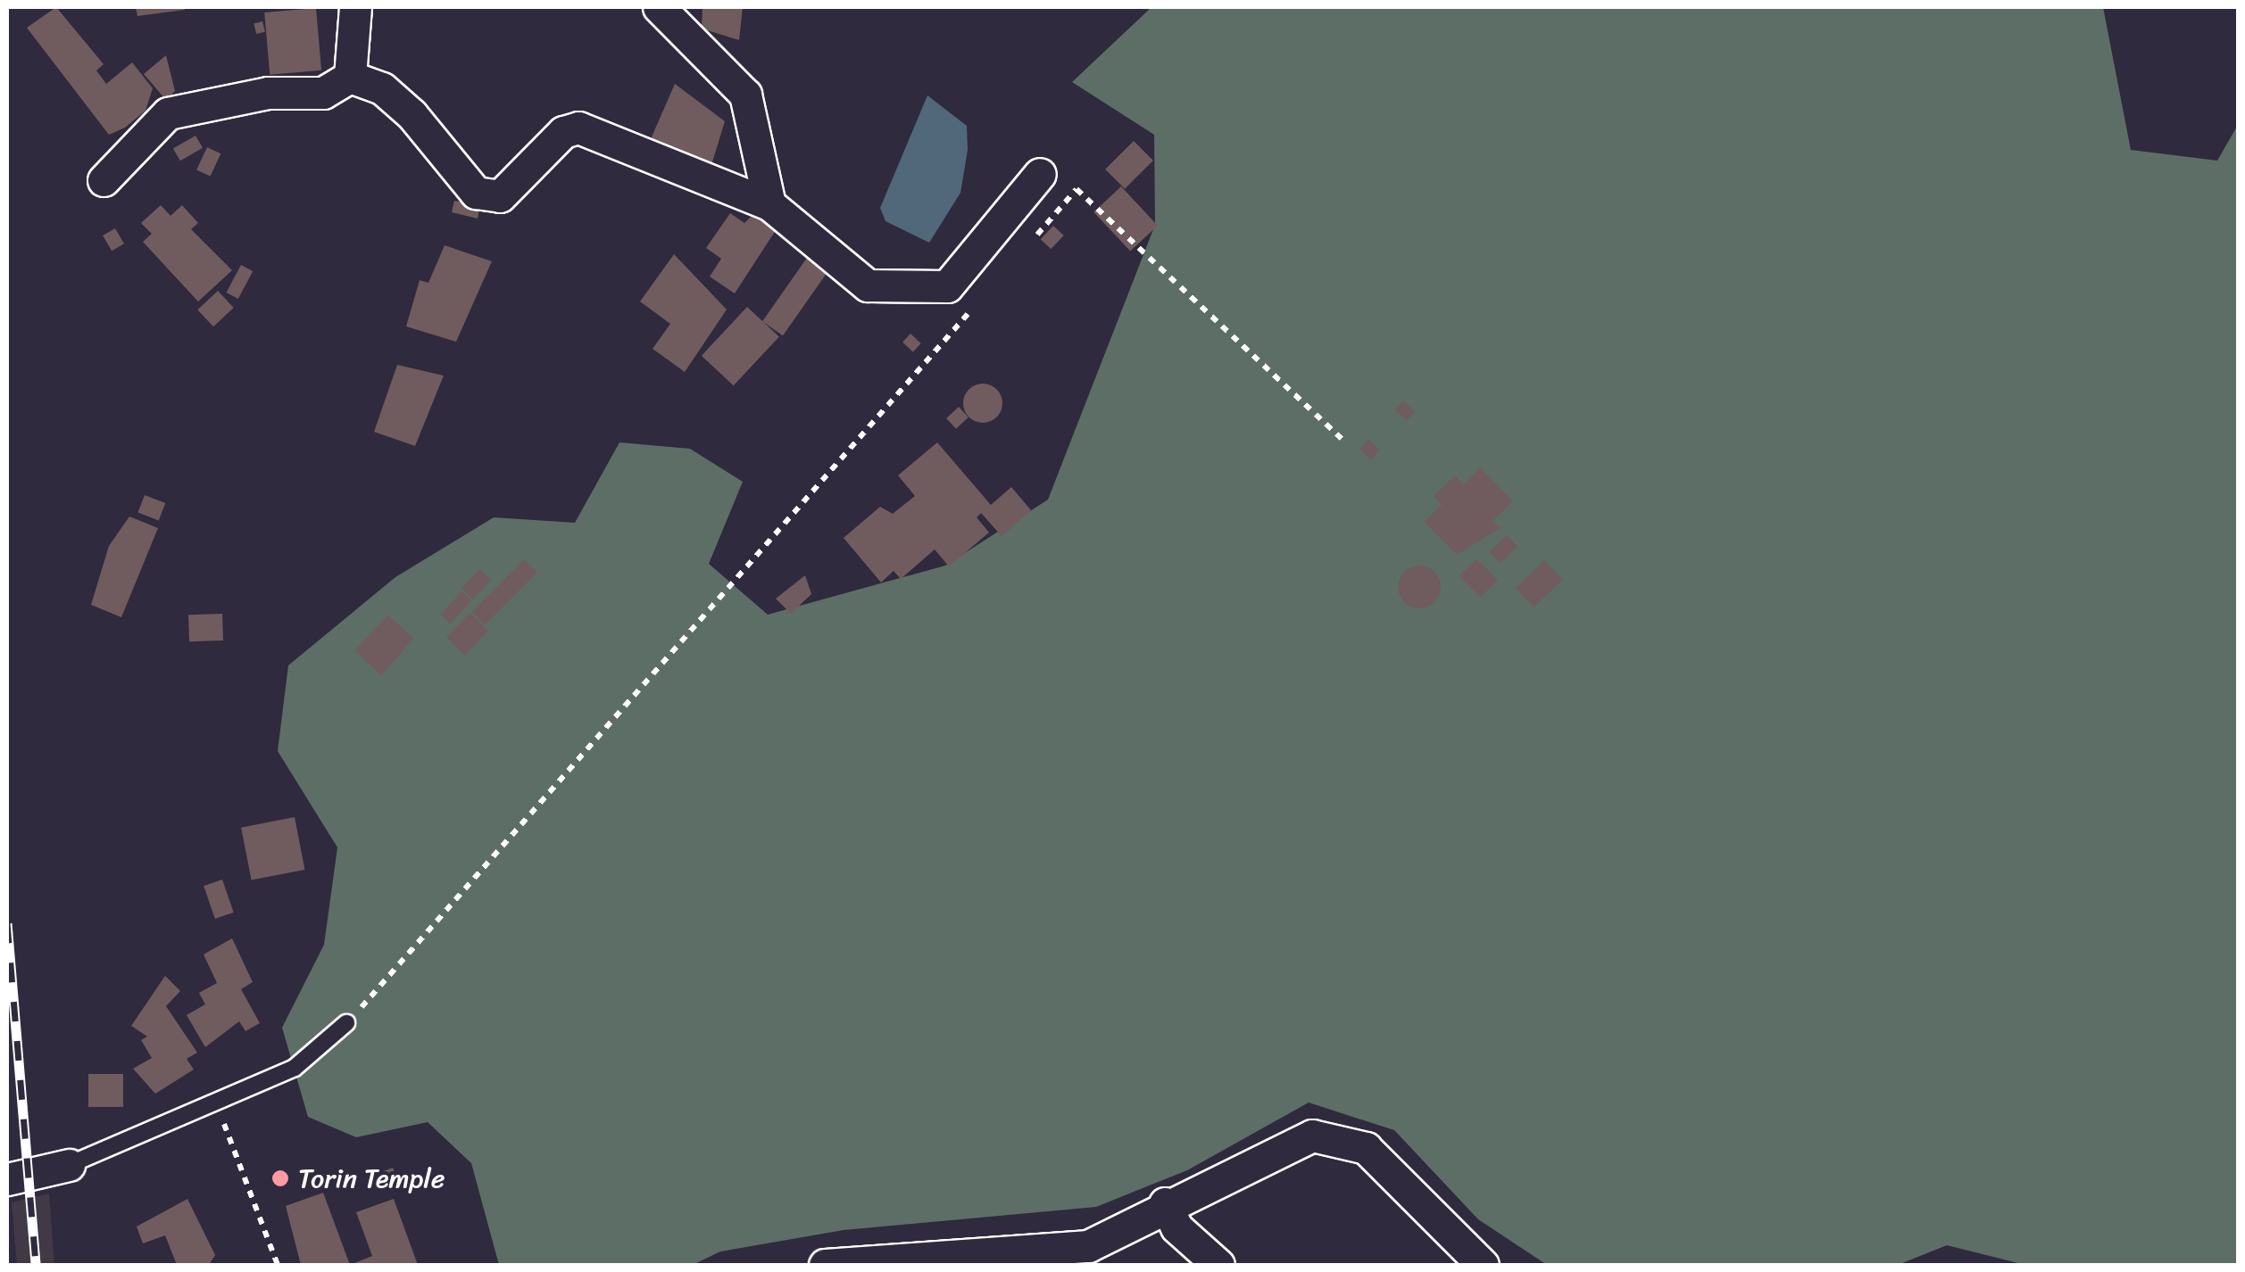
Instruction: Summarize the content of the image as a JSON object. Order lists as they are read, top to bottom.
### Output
{
  "places": ["Torin Temple"]
}
